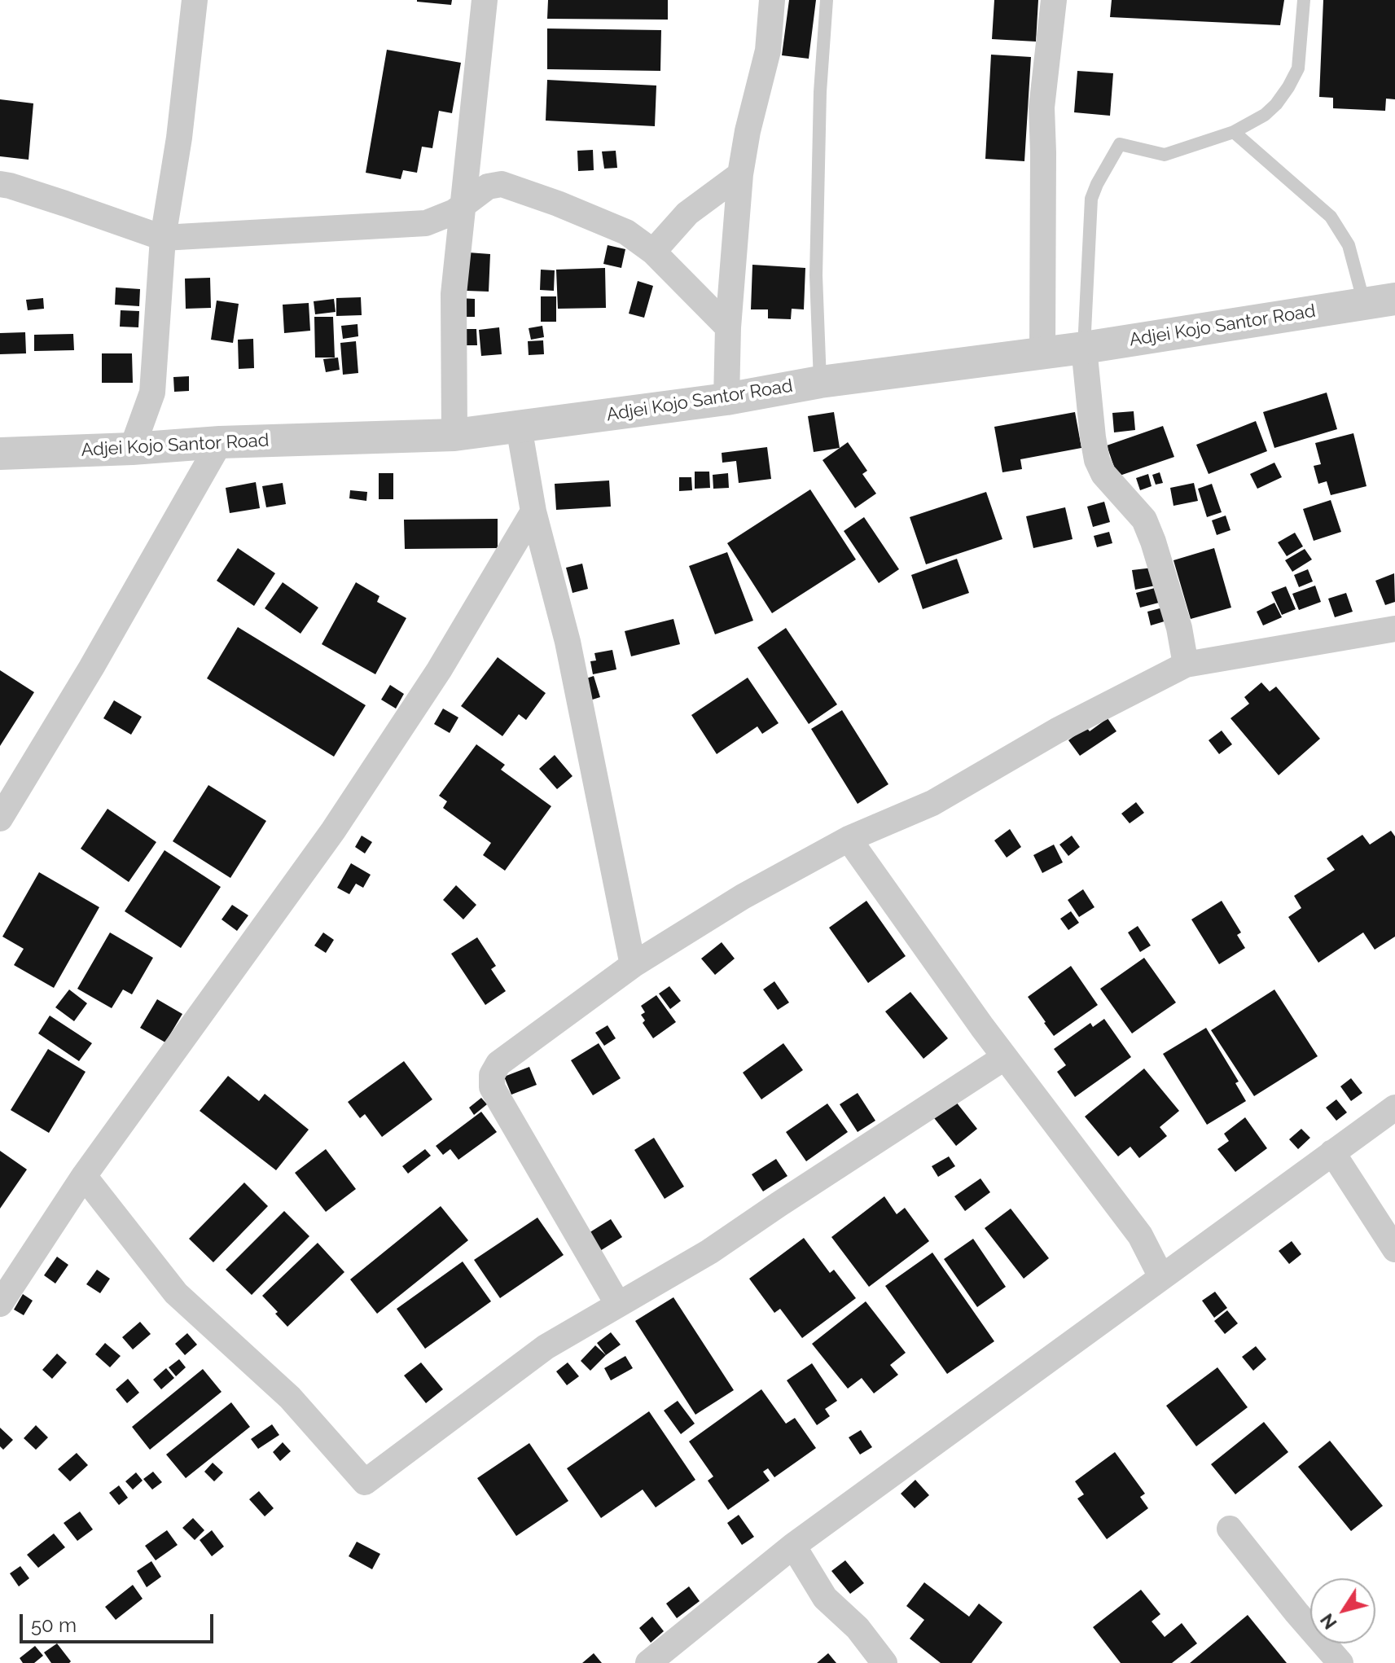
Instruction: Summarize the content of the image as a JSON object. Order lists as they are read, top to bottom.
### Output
{
  "streets": {
    "street": ["Adjei Kojo Santor Road"]
  },
  "scale_bar": "50 m",
  "north": "bottom left"
}
